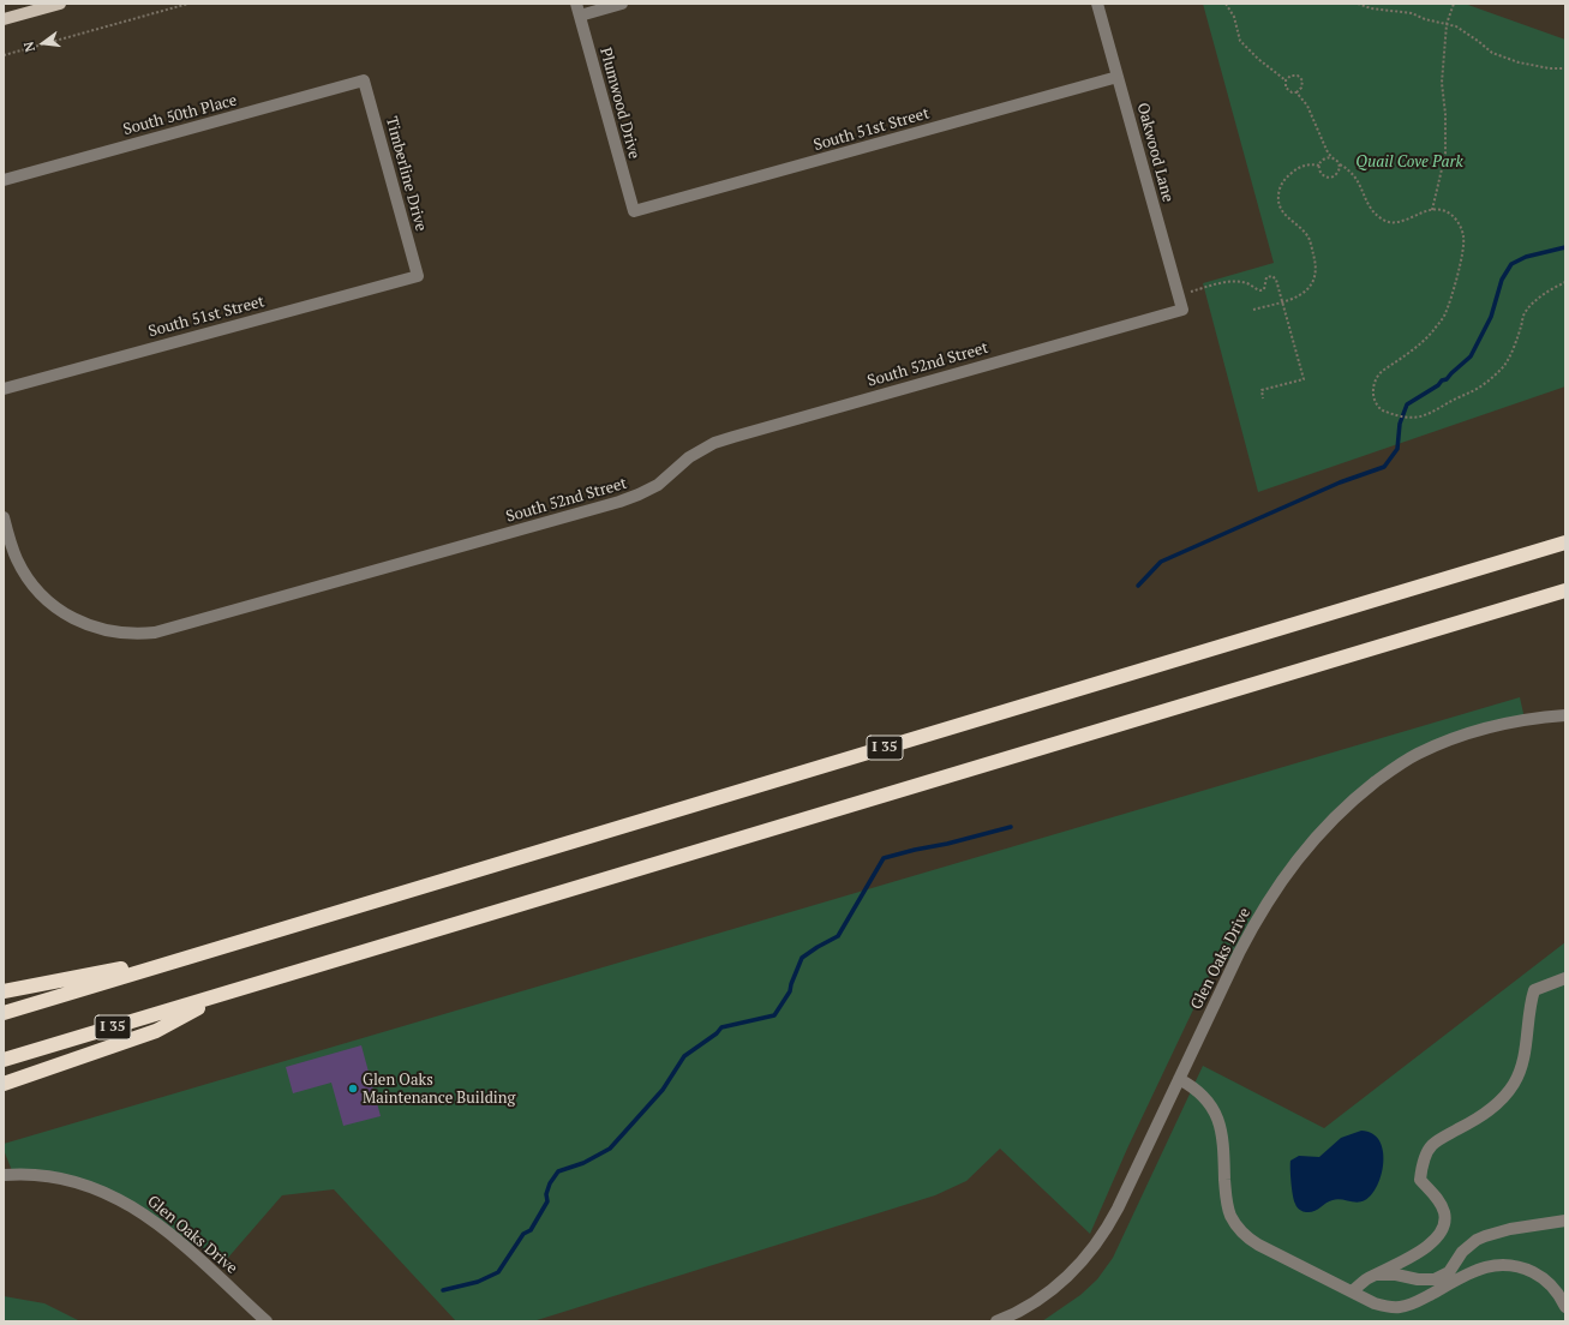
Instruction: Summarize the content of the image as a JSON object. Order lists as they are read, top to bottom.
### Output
{
  "streets": {
    "highway": ["I 35"],
    "street": [
      "Plumwood Drive",
      "South 50th Place",
      "South 51st Street",
      "Oakwood Lane",
      "Timberline Drive",
      "South 52nd Street",
      "Glen Oaks Drive"
    ]
  },
  "crossings": [
    ["Plumwood Drive", "South 51st Street"],
    ["South 50th Place", "Timberline Drive"],
    ["South 51st Street", "Oakwood Lane"],
    ["South 51st Street", "Timberline Drive"],
    ["Oakwood Lane", "South 52nd Street"]
  ],
  "parks": ["Quail Cove Park"],
  "places": ["Glen Oaks Maintenance Building"],
  "north": "left"
}
